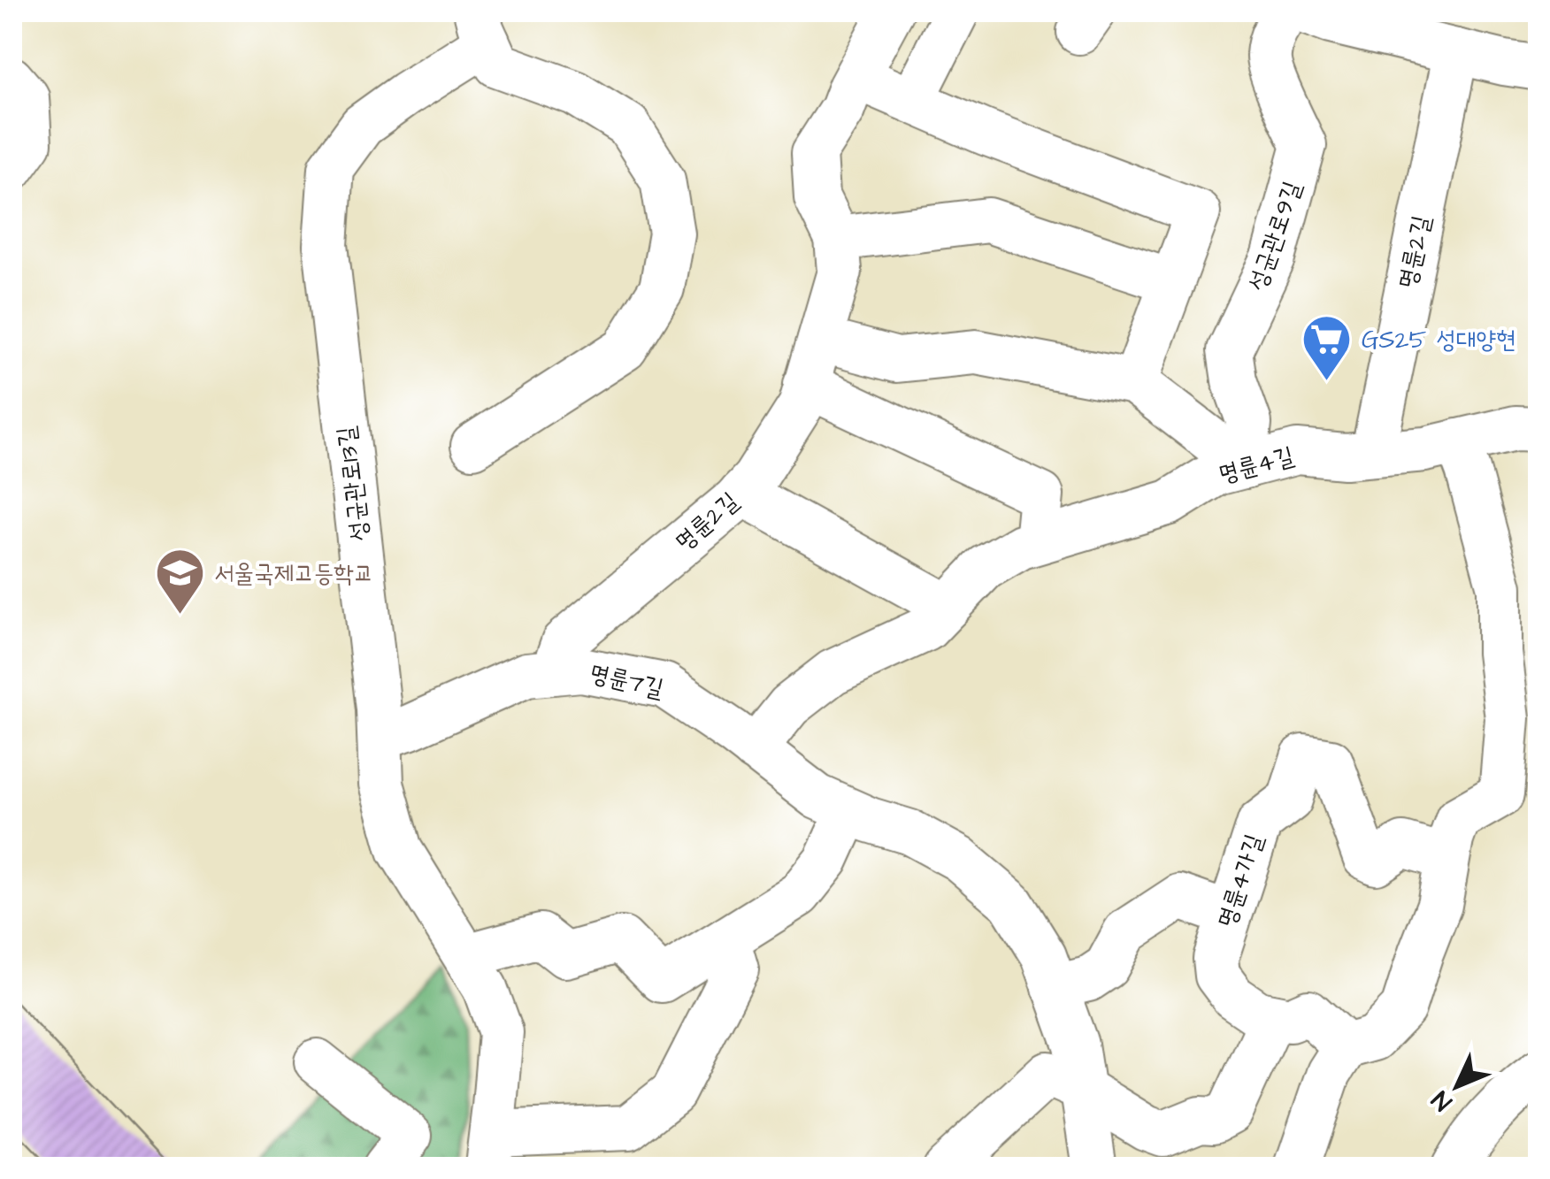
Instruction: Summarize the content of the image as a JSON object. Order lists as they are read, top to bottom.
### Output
{
  "streets": {
    "street": [
      "성균관로9길",
      "명륜2길",
      "명륜4길",
      "성균관로13길",
      "명륜7길",
      "명륜4가길"
    ]
  },
  "crossings": [
    ["성균관로9길", "명륜4길"],
    ["명륜2길", "명륜4길"],
    ["명륜2길", "명륜7길"],
    ["명륜4길", "명륜7길"],
    ["성균관로13길", "명륜7길"]
  ],
  "places": {
    "supermarket": ["GS25 성대양현"],
    "school or university": ["서울국제고등학교"]
  },
  "north": "bottom left"
}
